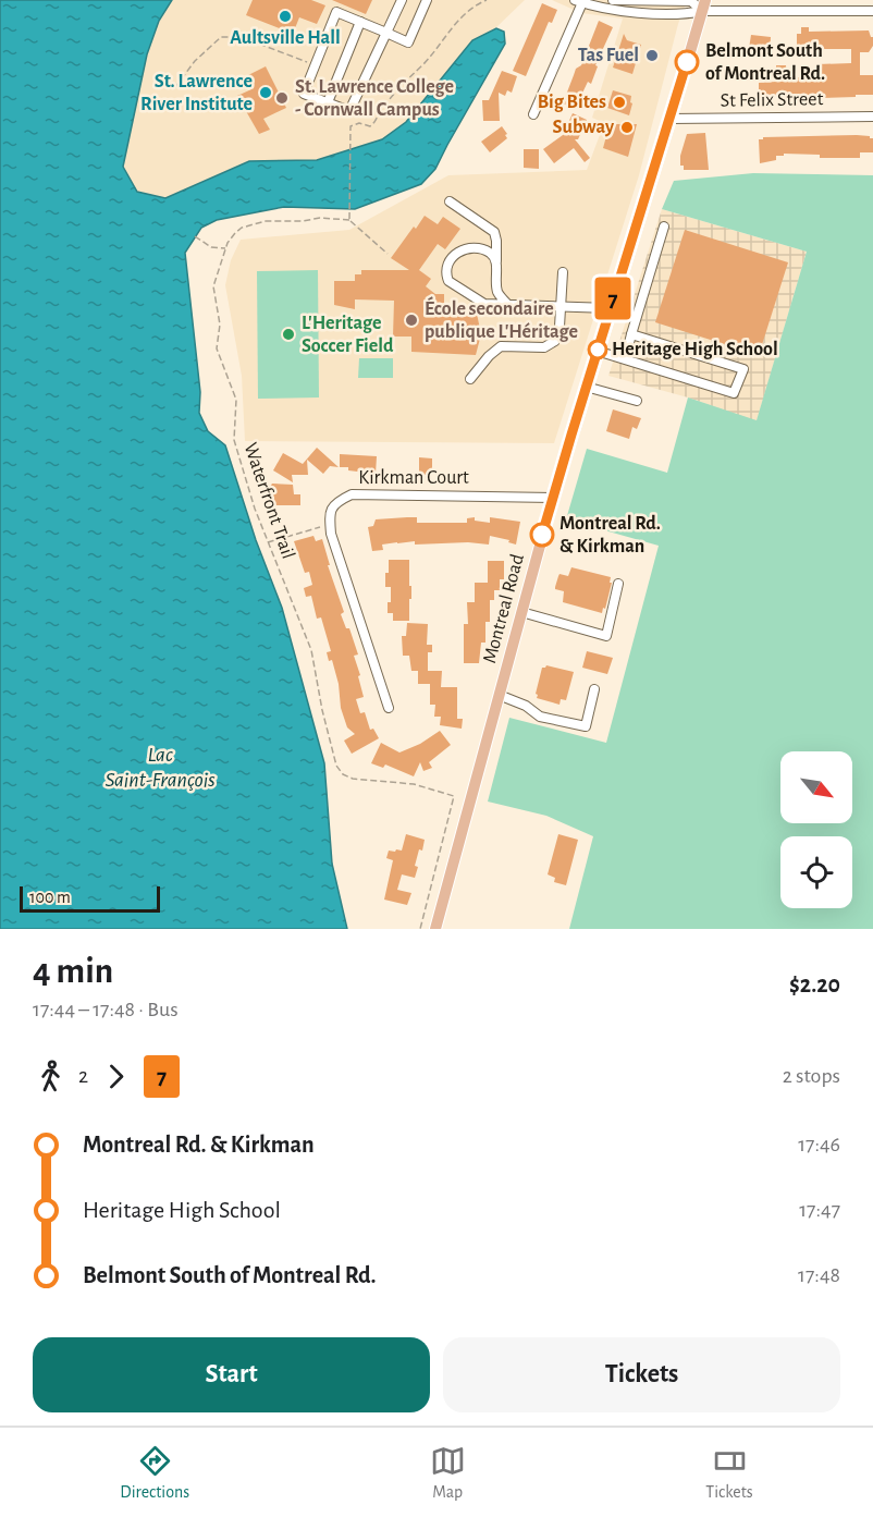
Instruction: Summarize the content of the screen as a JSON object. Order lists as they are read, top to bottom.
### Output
{
  "streets": {
    "main road": ["Montreal Road"],
    "street": ["St Felix Street", "Kirkman Court"],
    "path": ["Waterfront Trail"]
  },
  "crossings": [
    ["St Felix Street", "Montreal Road"],
    ["Kirkman Court", "Montreal Road"]
  ],
  "water": ["Lac Saint-François"],
  "places": [
    "Aultsville Hall",
    "Tas Fuel",
    "Belmont South of Montreal Rd.",
    "St. Lawrence River Institute",
    "St. Lawrence College - Cornwall Campus",
    "Big Bites",
    "Subway",
    "École secondaire publique L'Héritage",
    "L'Heritage Soccer Field",
    "Heritage High School",
    "Montreal Rd. & Kirkman"
  ],
  "lines": ["bus line 7"],
  "scale_bar": "100 m",
  "north": "bottom right",
  "page": {
    "on_map": "7",
    "scale": "100 m",
    "heading": ["4 min", "17:44 – 17:48 · Bus", "$2.20"],
    "legs": ["2", "7", "2 stops"],
    "list": [
      {
        "name": "Montreal Rd. & Kirkman",
        "value": "17:46"
      },
      {
        "name": "Heritage High School",
        "value": "17:47"
      },
      {
        "name": "Belmont South of Montreal Rd.",
        "value": "17:48"
      }
    ],
    "buttons": ["Start", "Tickets"],
    "tabs": ["Directions", "Map", "Tickets"]
  }
}
